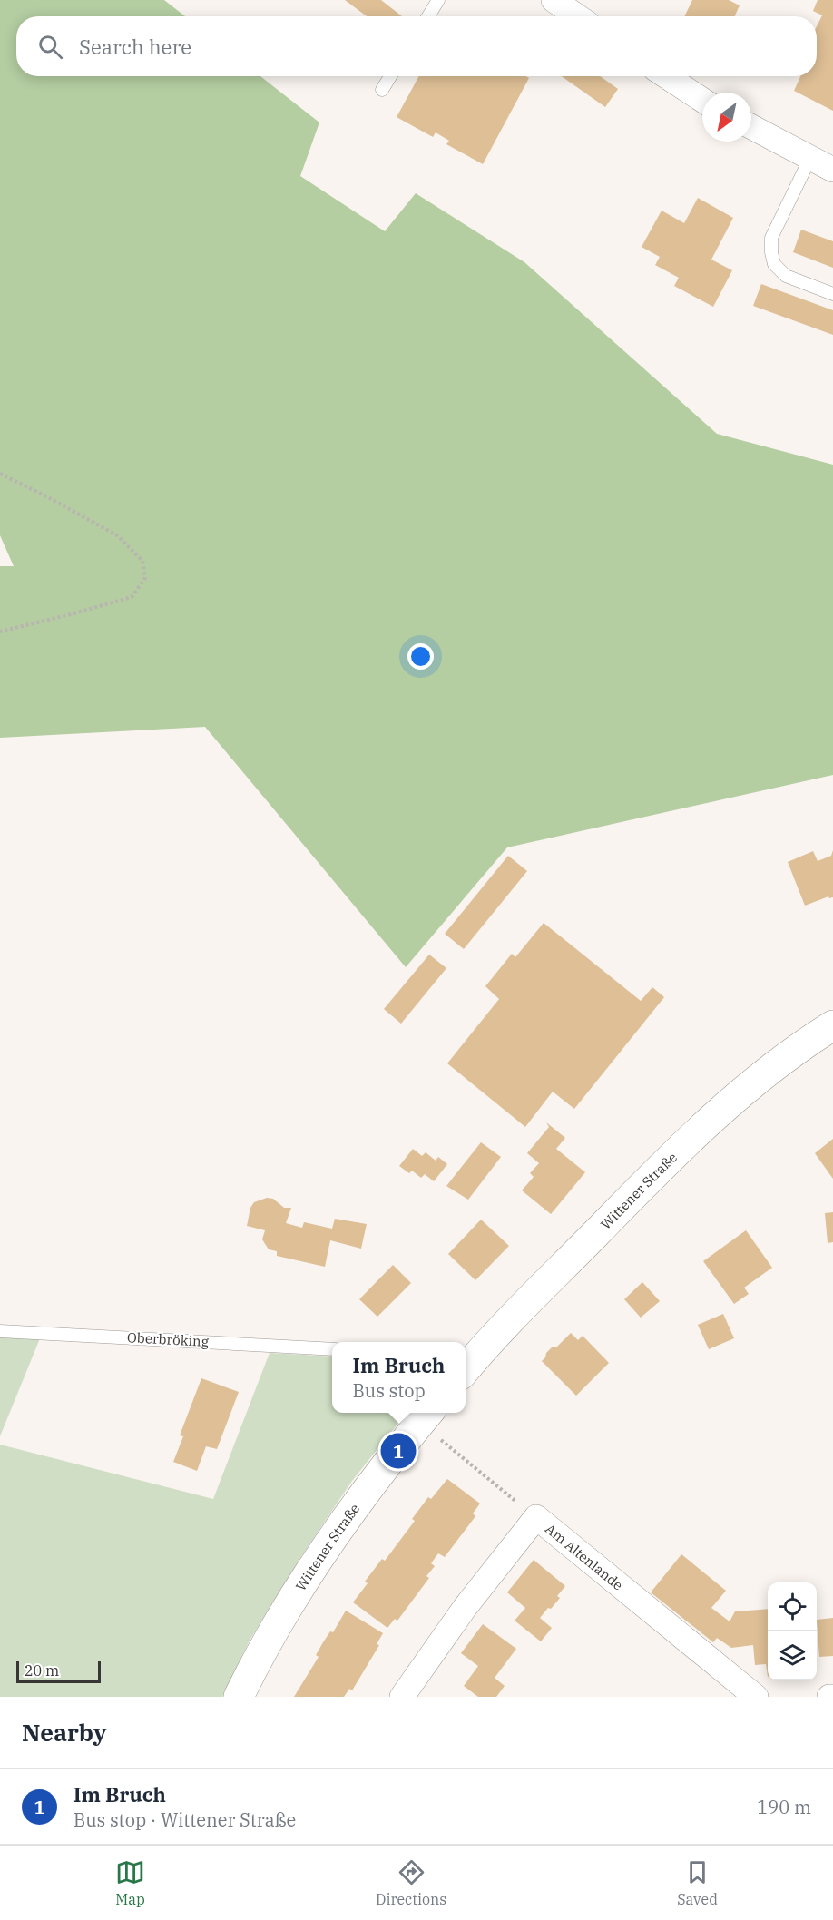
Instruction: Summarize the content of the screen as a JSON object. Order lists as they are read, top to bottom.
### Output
{
  "streets": {
    "main road": ["Wittener Straße"],
    "street": ["Am Altenlande"],
    "lane": ["Oberbröking"]
  },
  "scale_bar": "20 m",
  "north": "bottom left",
  "page": {
    "search": "Search here",
    "popup": ["Im Bruch", "Bus stop"],
    "pins": "1",
    "scale": "20 m",
    "heading": "Nearby",
    "list": [
      {
        "mark": "1",
        "name": "Im Bruch",
        "note": "Bus stop · Wittener Straße",
        "value": "190 m"
      }
    ],
    "nav": ["Map", "Directions", "Saved"]
  }
}
